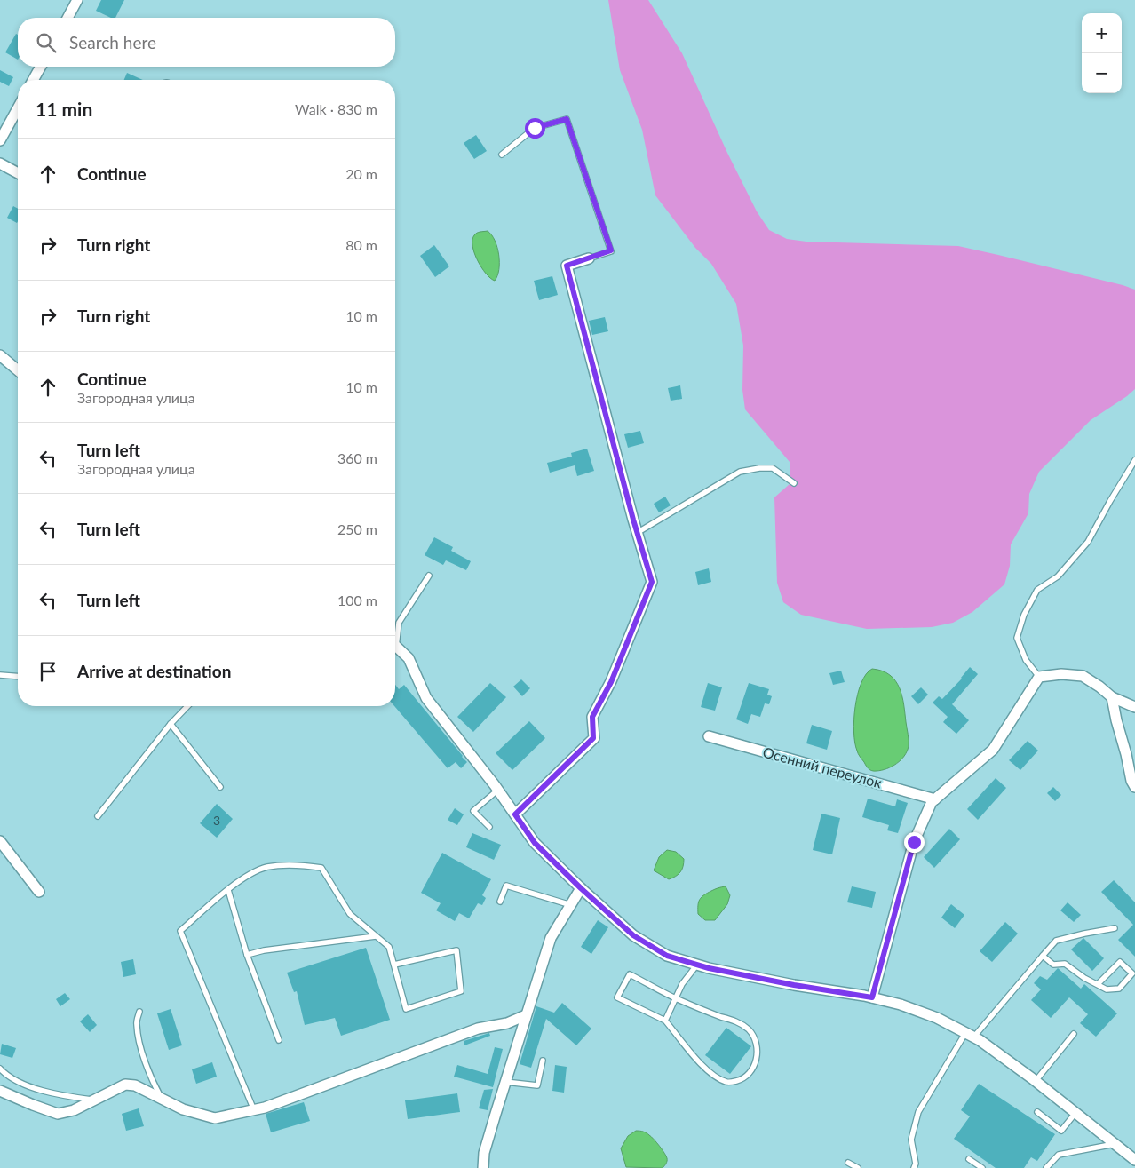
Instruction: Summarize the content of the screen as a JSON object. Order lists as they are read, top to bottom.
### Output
{
  "streets": {
    "street": ["Осенний переулок"]
  },
  "house_numbers": ["3"],
  "page": {
    "map_buttons": ["+", "−"],
    "search": "Search here",
    "heading": ["11 min", "Walk · 830 m"],
    "list": [
      ["Continue", "20 m"],
      ["Turn right", "80 m"],
      ["Turn right", "10 m"],
      ["Continue", "Загородная улица", "10 m"],
      ["Turn left", "Загородная улица", "360 m"],
      ["Turn left", "250 m"],
      ["Turn left", "100 m"],
      "Arrive at destination"
    ]
  }
}
